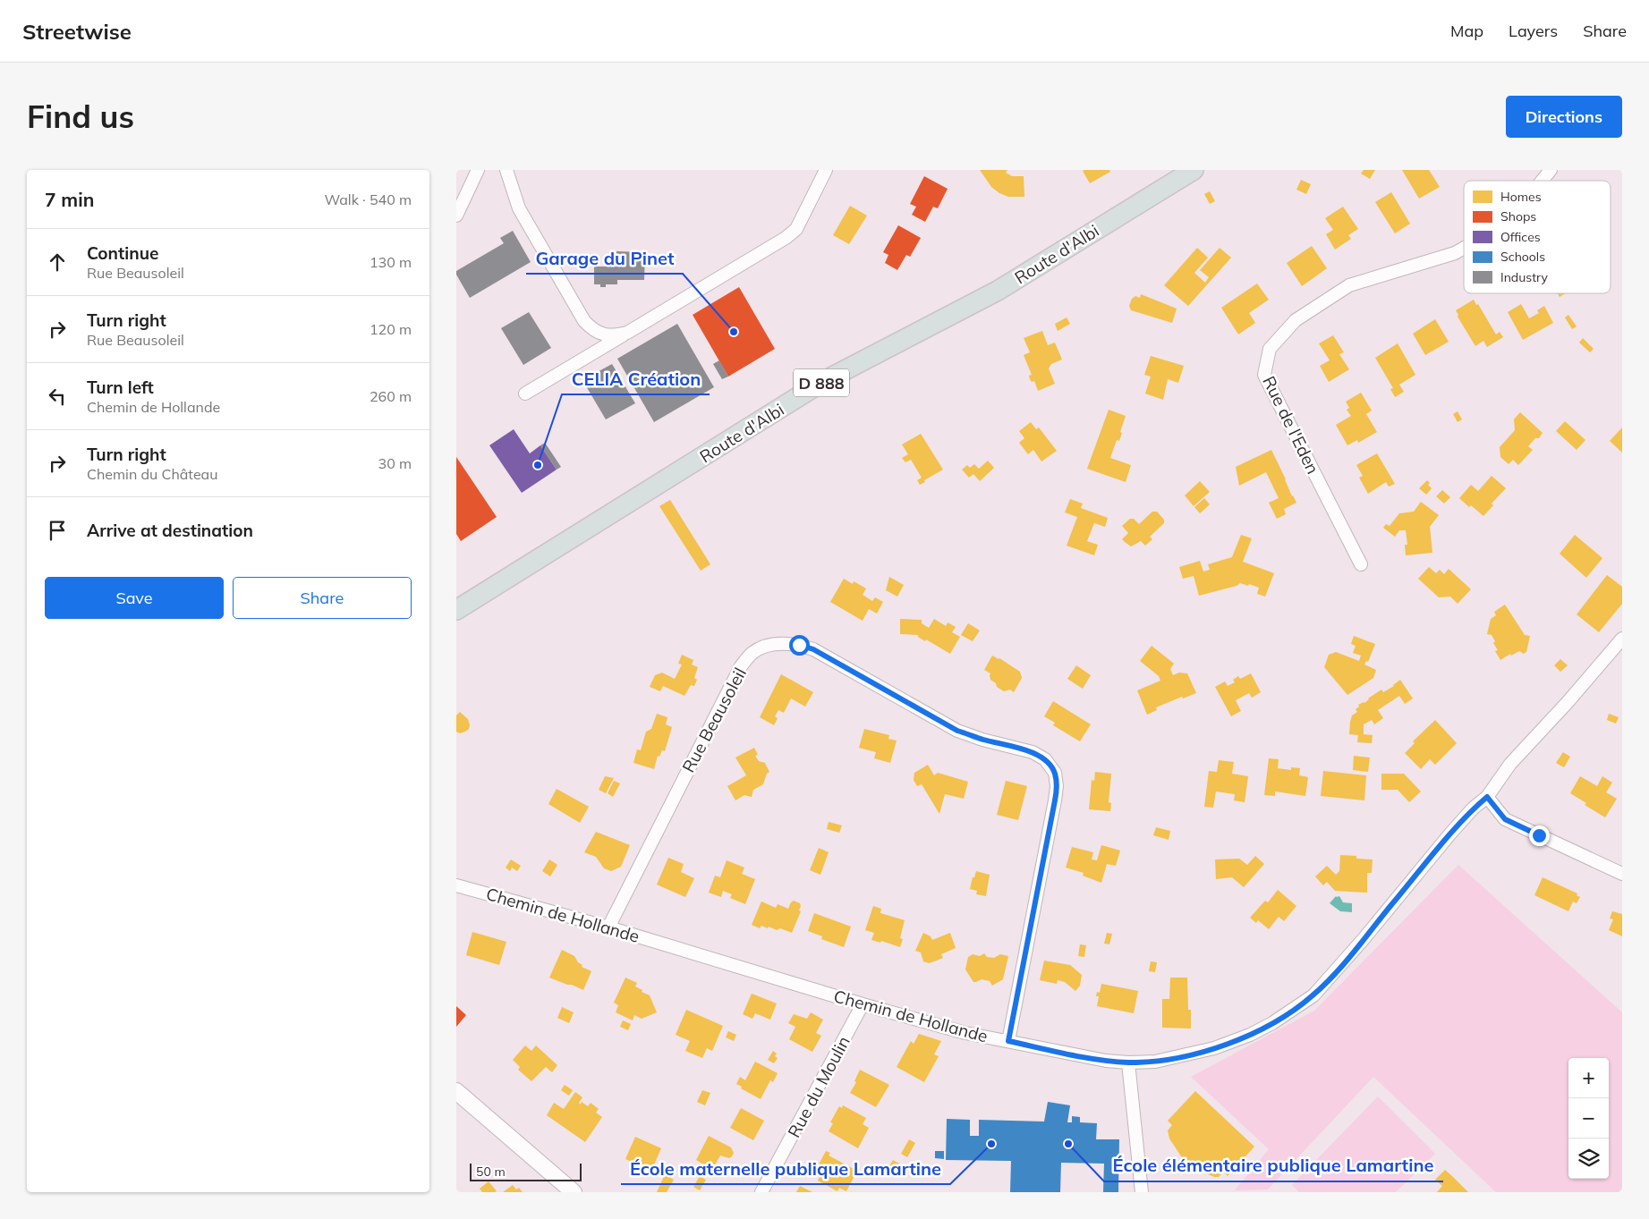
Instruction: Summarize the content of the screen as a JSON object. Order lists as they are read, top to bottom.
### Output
{
  "streets": {
    "main road": ["Route d'Albi", "D 888"],
    "street": [
      "Rue de l'Eden",
      "Rue Beausoleil",
      "Chemin de Hollande",
      "Rue du Moulin"
    ]
  },
  "crossings": [
    ["Rue Beausoleil", "Chemin de Hollande"],
    ["Chemin de Hollande", "Rue du Moulin"]
  ],
  "places": [
    "Garage du Pinet",
    "CELIA Création",
    "École maternelle publique Lamartine",
    "École élémentaire publique Lamartine"
  ],
  "legend": [
    "Homes",
    "Shops",
    "Offices",
    "Schools",
    "Industry"
  ],
  "scale_bar": "50 m",
  "page": {
    "header": "Streetwise",
    "nav": ["Map", "Layers", "Share"],
    "buttons": [
      "Directions",
      ["Save", "Share"]
    ],
    "title": "Find us",
    "heading": ["7 min", "Walk · 540 m"],
    "list": [
      ["Continue", "Rue Beausoleil", "130 m"],
      ["Turn right", "Rue Beausoleil", "120 m"],
      ["Turn left", "Chemin de Hollande", "260 m"],
      ["Turn right", "Chemin du Château", "30 m"],
      "Arrive at destination"
    ],
    "map_buttons": ["+", "−"],
    "scale": "50 m"
  }
}
